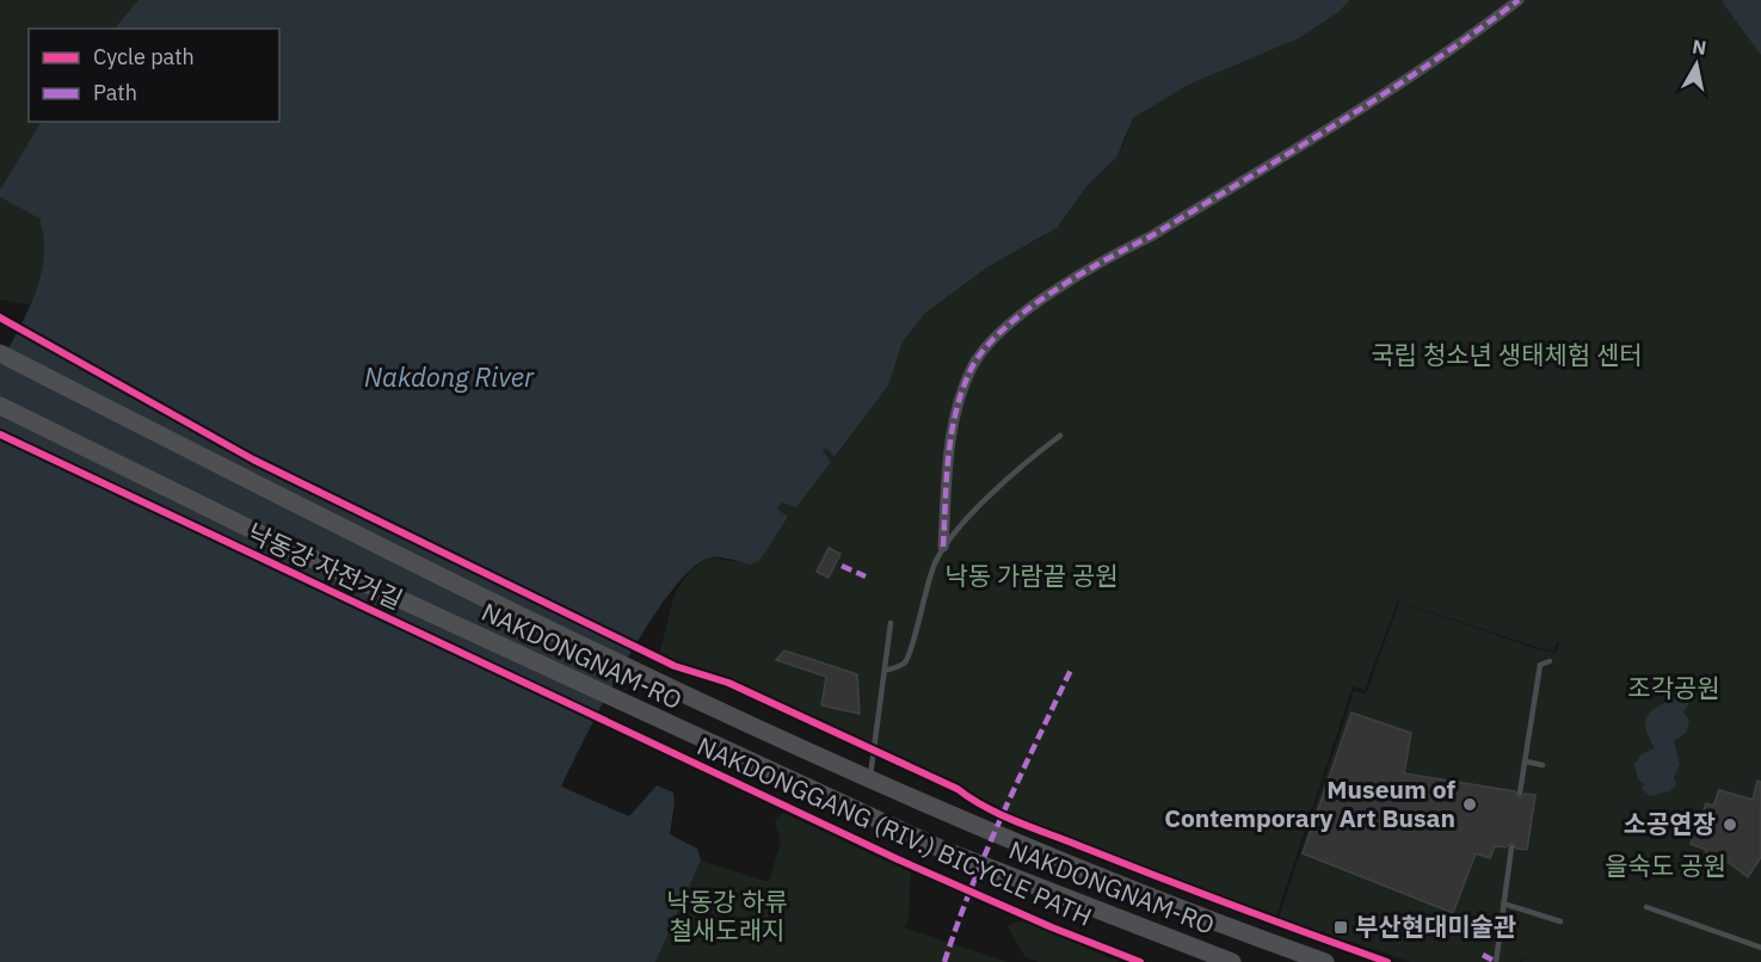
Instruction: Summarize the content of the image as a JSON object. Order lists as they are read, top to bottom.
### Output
{
  "streets": {
    "main road": ["NAKDONGNAM-RO"],
    "cycle path": ["낙동강 자전거길"]
  },
  "water": ["Nakdong River"],
  "parks": [
    "국립 청소년 생태체험 센터",
    "낙동 가람끝 공원",
    "조각공원",
    "을숙도 공원",
    "낙동강 하류 철새도래지"
  ],
  "places": {
    "other": ["Museum of Contemporary Art Busan", "소공연장"],
    "transit": ["부산현대미술관"]
  },
  "legend": ["Cycle path", "Path"],
  "north": "top"
}
